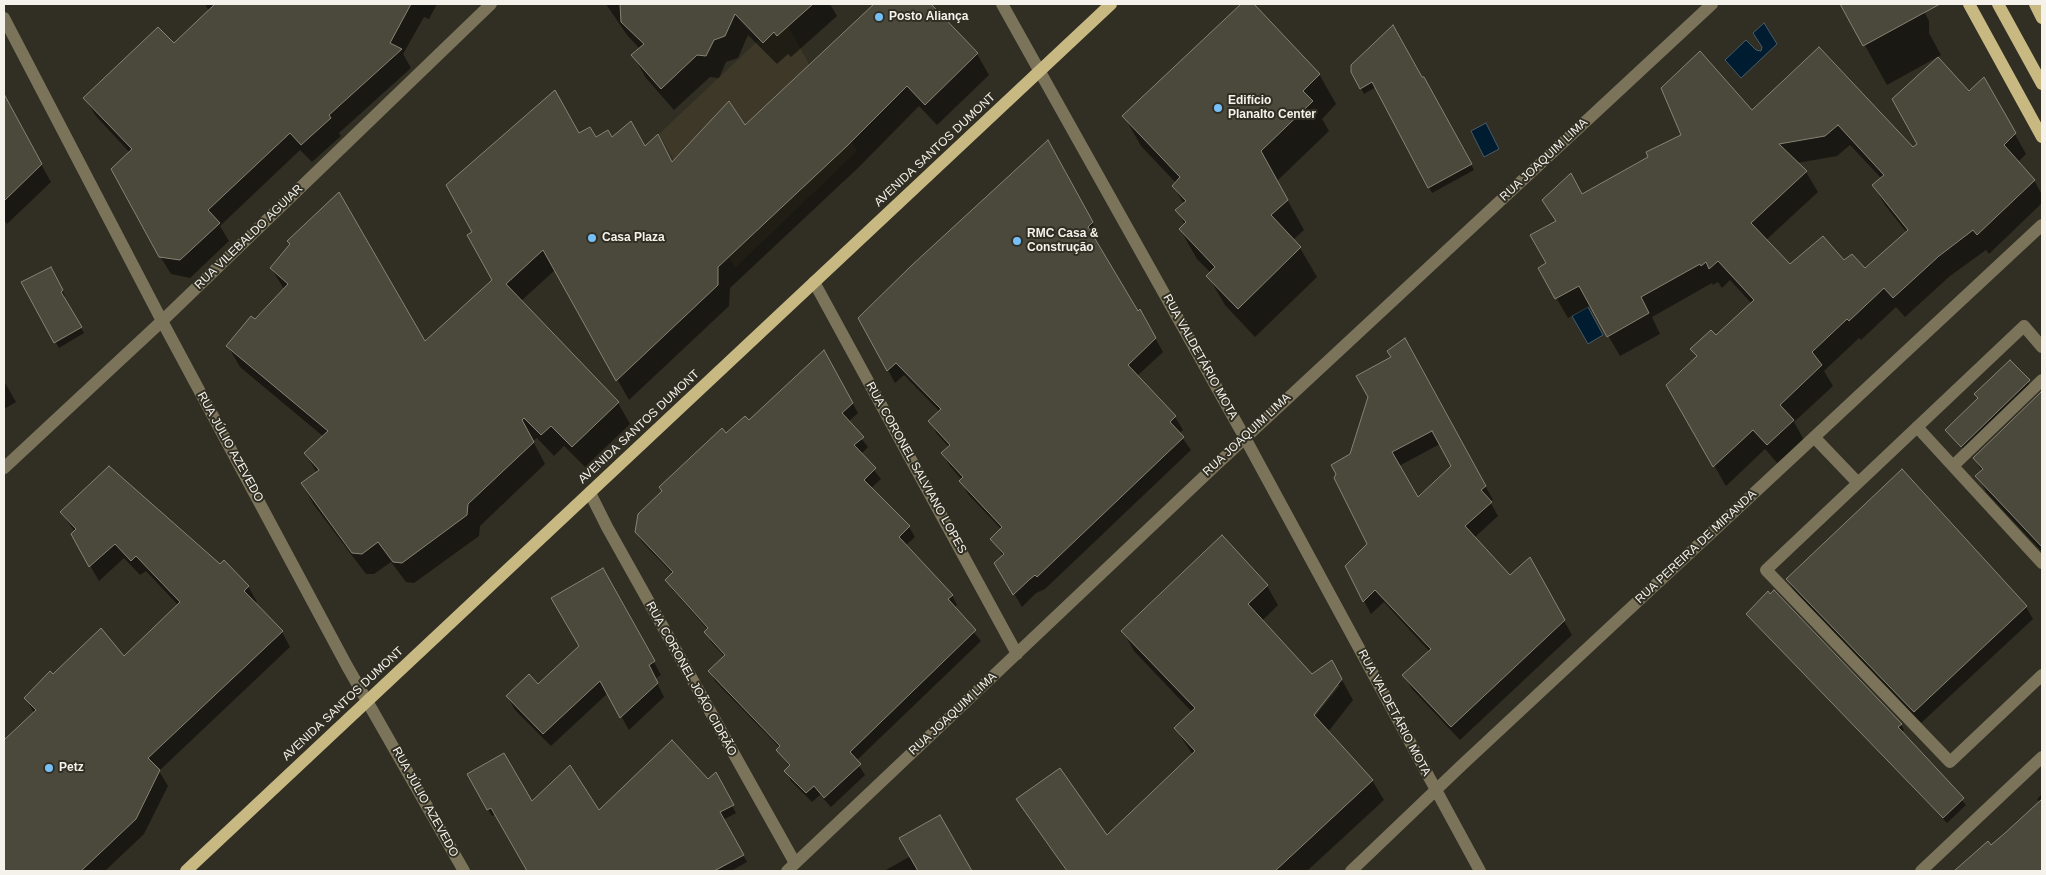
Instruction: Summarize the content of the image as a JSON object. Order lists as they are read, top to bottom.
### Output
{
  "streets": {
    "main road": ["AVENIDA SANTOS DUMONT"],
    "street": [
      "RUA JOAQUIM LIMA",
      "RUA VILEBALDO AGUIAR",
      "RUA VALDETÁRIO MOTA",
      "RUA JÚLIO AZEVEDO",
      "RUA CORONEL SALVIANO LOPES",
      "RUA PEREIRA DE MIRANDA",
      "RUA CORONEL JOÃO CIDRÃO"
    ]
  },
  "crossings": [
    ["AVENIDA SANTOS DUMONT", "RUA VALDETÁRIO MOTA"],
    ["AVENIDA SANTOS DUMONT", "RUA JÚLIO AZEVEDO"],
    ["AVENIDA SANTOS DUMONT", "RUA CORONEL SALVIANO LOPES"],
    ["AVENIDA SANTOS DUMONT", "RUA CORONEL JOÃO CIDRÃO"],
    ["RUA JOAQUIM LIMA", "RUA VALDETÁRIO MOTA"],
    ["RUA JOAQUIM LIMA", "RUA CORONEL SALVIANO LOPES"],
    ["RUA JOAQUIM LIMA", "RUA CORONEL JOÃO CIDRÃO"],
    ["RUA VILEBALDO AGUIAR", "RUA JÚLIO AZEVEDO"],
    ["RUA VALDETÁRIO MOTA", "RUA PEREIRA DE MIRANDA"]
  ],
  "places": [
    "Posto Aliança",
    "Edifício Planalto Center",
    "Casa Plaza",
    "RMC Casa & Construção",
    "Petz"
  ]
}
